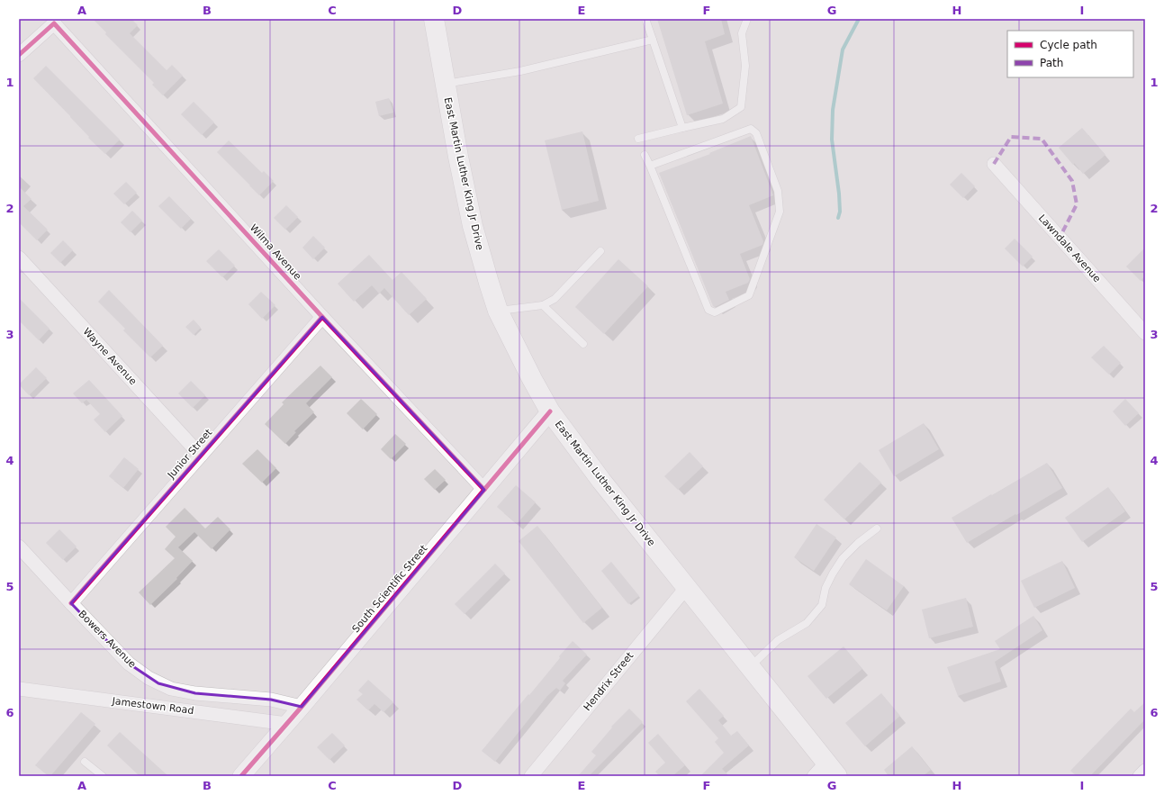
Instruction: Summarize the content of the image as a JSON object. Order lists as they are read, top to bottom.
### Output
{
  "streets": {
    "main road": ["East Martin Luther King Jr Drive"],
    "street": [
      "Lawndale Avenue",
      "Wilma Avenue",
      "Wayne Avenue",
      "Junior Street",
      "South Scientific Street",
      "Bowers Avenue",
      "Hendrix Street",
      "Jamestown Road"
    ]
  },
  "crossings": [
    ["East Martin Luther King Jr Drive", "South Scientific Street"],
    ["East Martin Luther King Jr Drive", "Hendrix Street"],
    ["Wilma Avenue", "Junior Street"],
    ["Wilma Avenue", "South Scientific Street"],
    ["Wayne Avenue", "Junior Street"],
    ["Junior Street", "Bowers Avenue"],
    ["South Scientific Street", "Bowers Avenue"],
    ["South Scientific Street", "Jamestown Road"]
  ],
  "legend": ["Cycle path", "Path"],
  "grid": {
    "columns": [
      "A",
      "B",
      "C",
      "D",
      "E",
      "F",
      "G",
      "H",
      "I"
    ],
    "rows": [
      "1",
      "2",
      "3",
      "4",
      "5",
      "6"
    ]
  }
}
